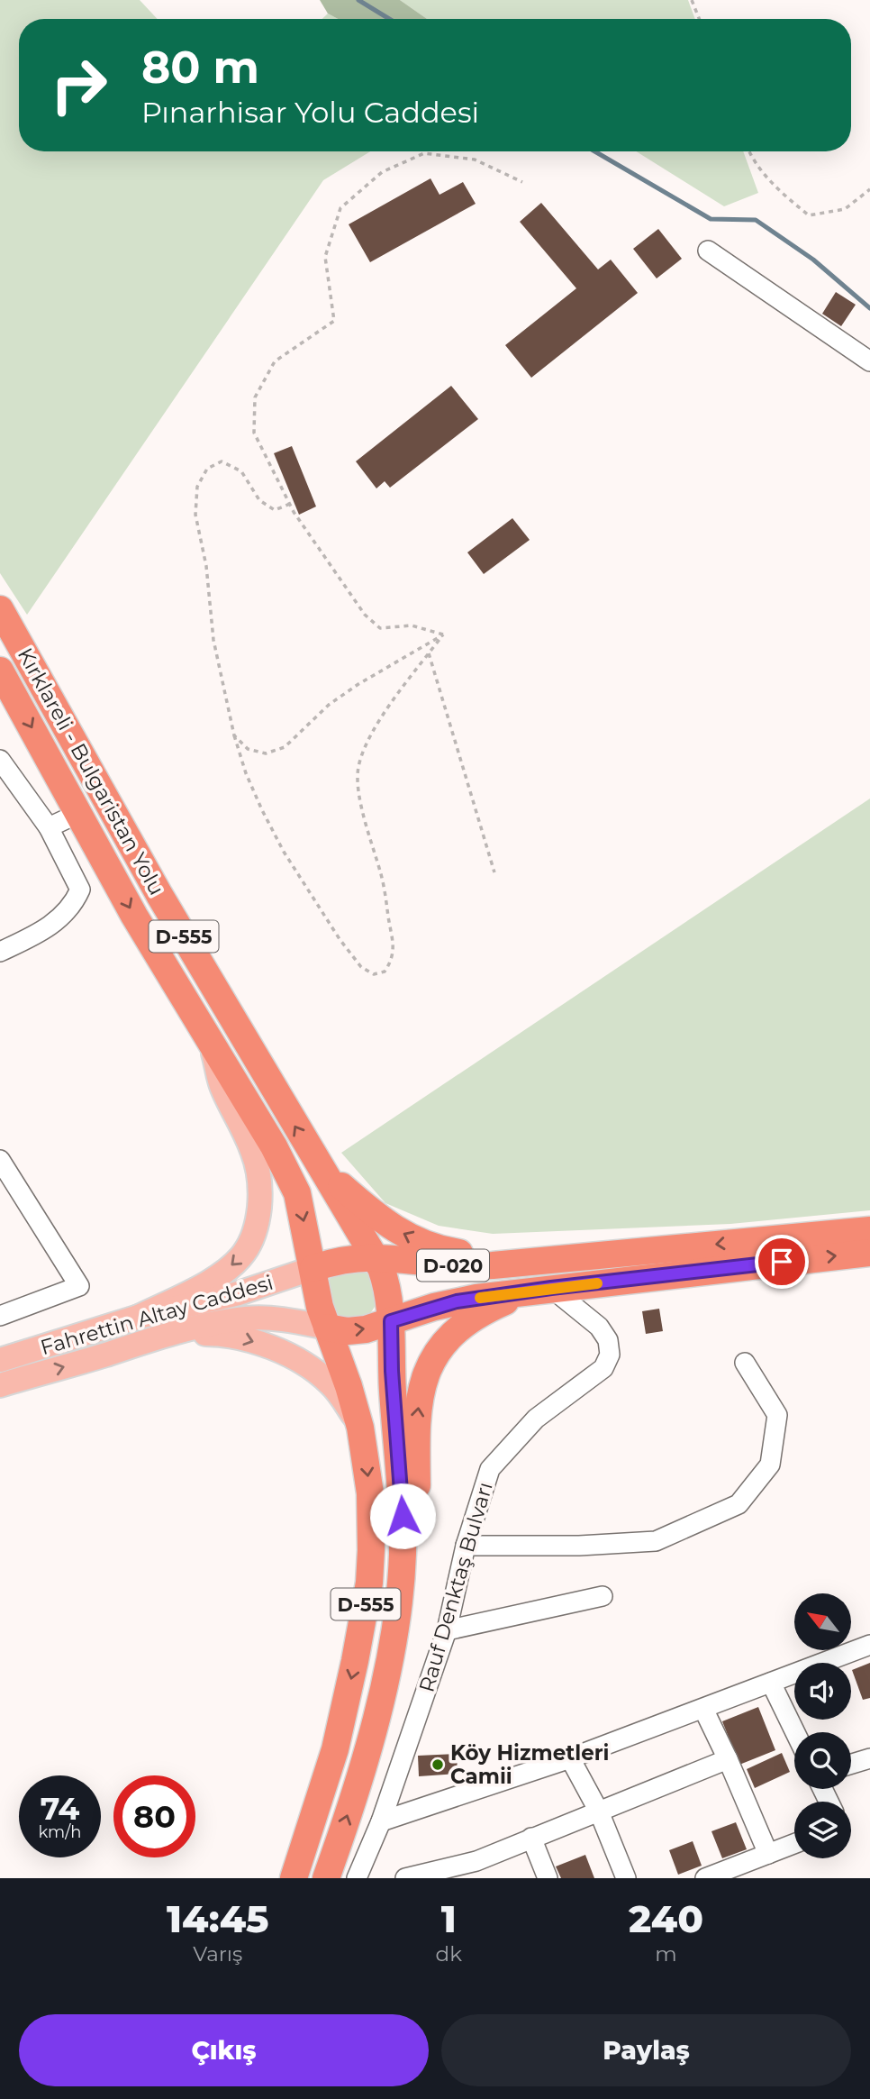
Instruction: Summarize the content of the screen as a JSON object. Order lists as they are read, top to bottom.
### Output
{
  "streets": {
    "highway": [
      "Kırklareli - Bulgaristan Yolu",
      "D-555",
      "D-020",
      "Rauf Denktaş Bulvarı"
    ],
    "main road": ["Fahrettin Altay Caddesi"]
  },
  "crossings": [
    ["Kırklareli - Bulgaristan Yolu", "D-555"],
    ["Kırklareli - Bulgaristan Yolu", "D-020"],
    ["Kırklareli - Bulgaristan Yolu", "Fahrettin Altay Caddesi"],
    ["Kırklareli - Bulgaristan Yolu", "Rauf Denktaş Bulvarı"],
    ["D-555", "D-020"],
    ["D-555", "Fahrettin Altay Caddesi"],
    ["D-555", "Rauf Denktaş Bulvarı"],
    ["D-020", "Fahrettin Altay Caddesi"],
    ["D-020", "Rauf Denktaş Bulvarı"],
    ["Fahrettin Altay Caddesi", "Rauf Denktaş Bulvarı"]
  ],
  "places": ["Köy Hizmetleri Camii"],
  "north": "top left",
  "page": {
    "turn": ["80 m", "Pınarhisar Yolu Caddesi"],
    "speed": "74 km/h",
    "limit": "80",
    "eta": [
      "14:45",
      "Varış",
      "1",
      "dk",
      "240",
      "m"
    ],
    "buttons": ["Çıkış", "Paylaş"]
  }
}
